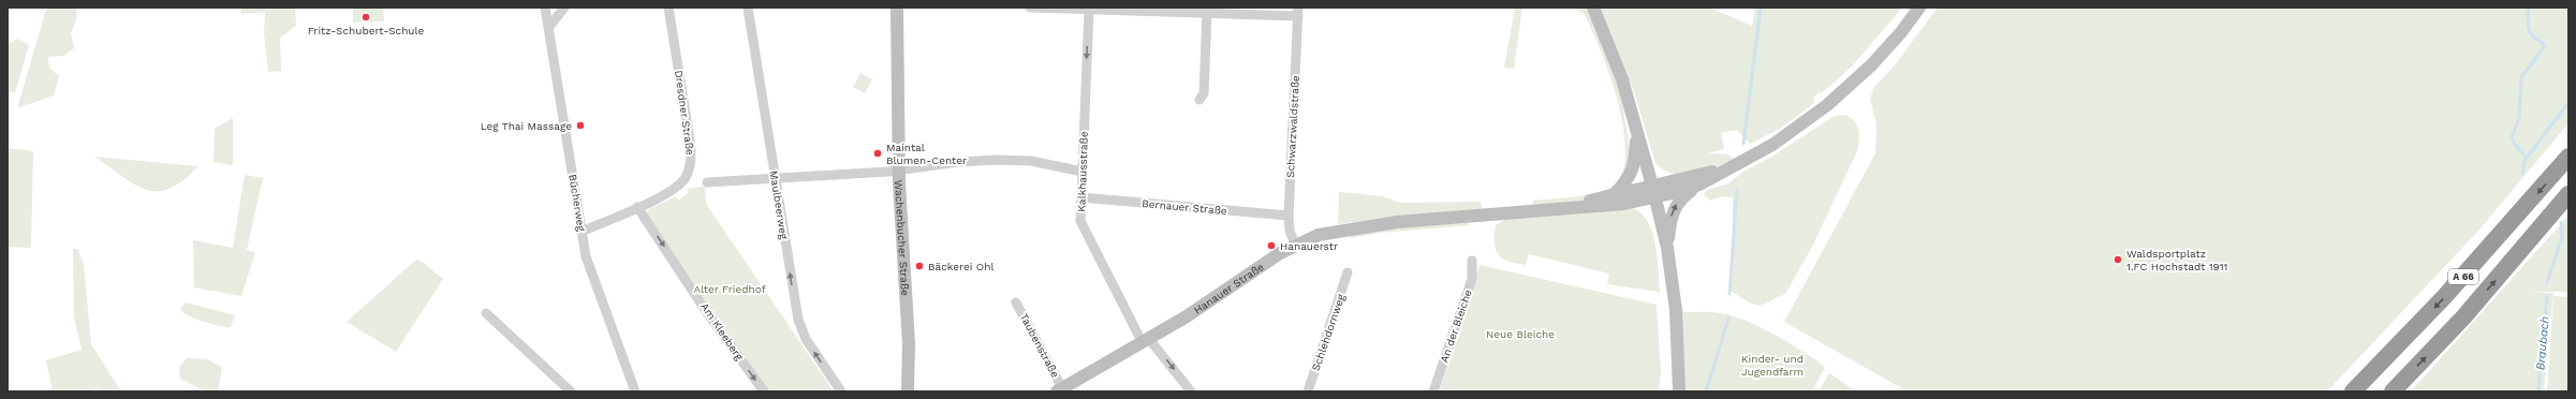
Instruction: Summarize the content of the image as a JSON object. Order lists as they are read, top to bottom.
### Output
{
  "streets": {
    "highway": ["A 66"],
    "street": [
      "Dresdner Straße",
      "Schwarzwaldstraße",
      "Kalkhausstraße",
      "Bücherweg",
      "Maulbeerweg",
      "Bernauer Straße",
      "Wachenbucher Straße",
      "Hanauer Straße",
      "An der Bleiche",
      "Am Kleeberg",
      "Schlehdornweg",
      "Taubenstraße"
    ]
  },
  "crossings": [
    ["Dresdner Straße", "Bücherweg"],
    ["Dresdner Straße", "Am Kleeberg"],
    ["Schwarzwaldstraße", "Bernauer Straße"],
    ["Schwarzwaldstraße", "Hanauer Straße"],
    ["Kalkhausstraße", "Bernauer Straße"],
    ["Kalkhausstraße", "Hanauer Straße"],
    ["Hanauer Straße", "Taubenstraße"]
  ],
  "one_way": ["Kalkhausstraße", "Maulbeerweg", "Am Kleeberg"],
  "water": ["Braubach"],
  "parks": ["Alter Friedhof", "Neue Bleiche", "Kinder- und Jugendfarm"],
  "places": [
    "Fritz-Schubert-Schule",
    "Leg Thai Massage",
    "Maintal Blumen-Center",
    "Hanauerstr",
    "Waldsportplatz 1.FC Hochstadt 1911",
    "Bäckerei Ohl"
  ]
}
